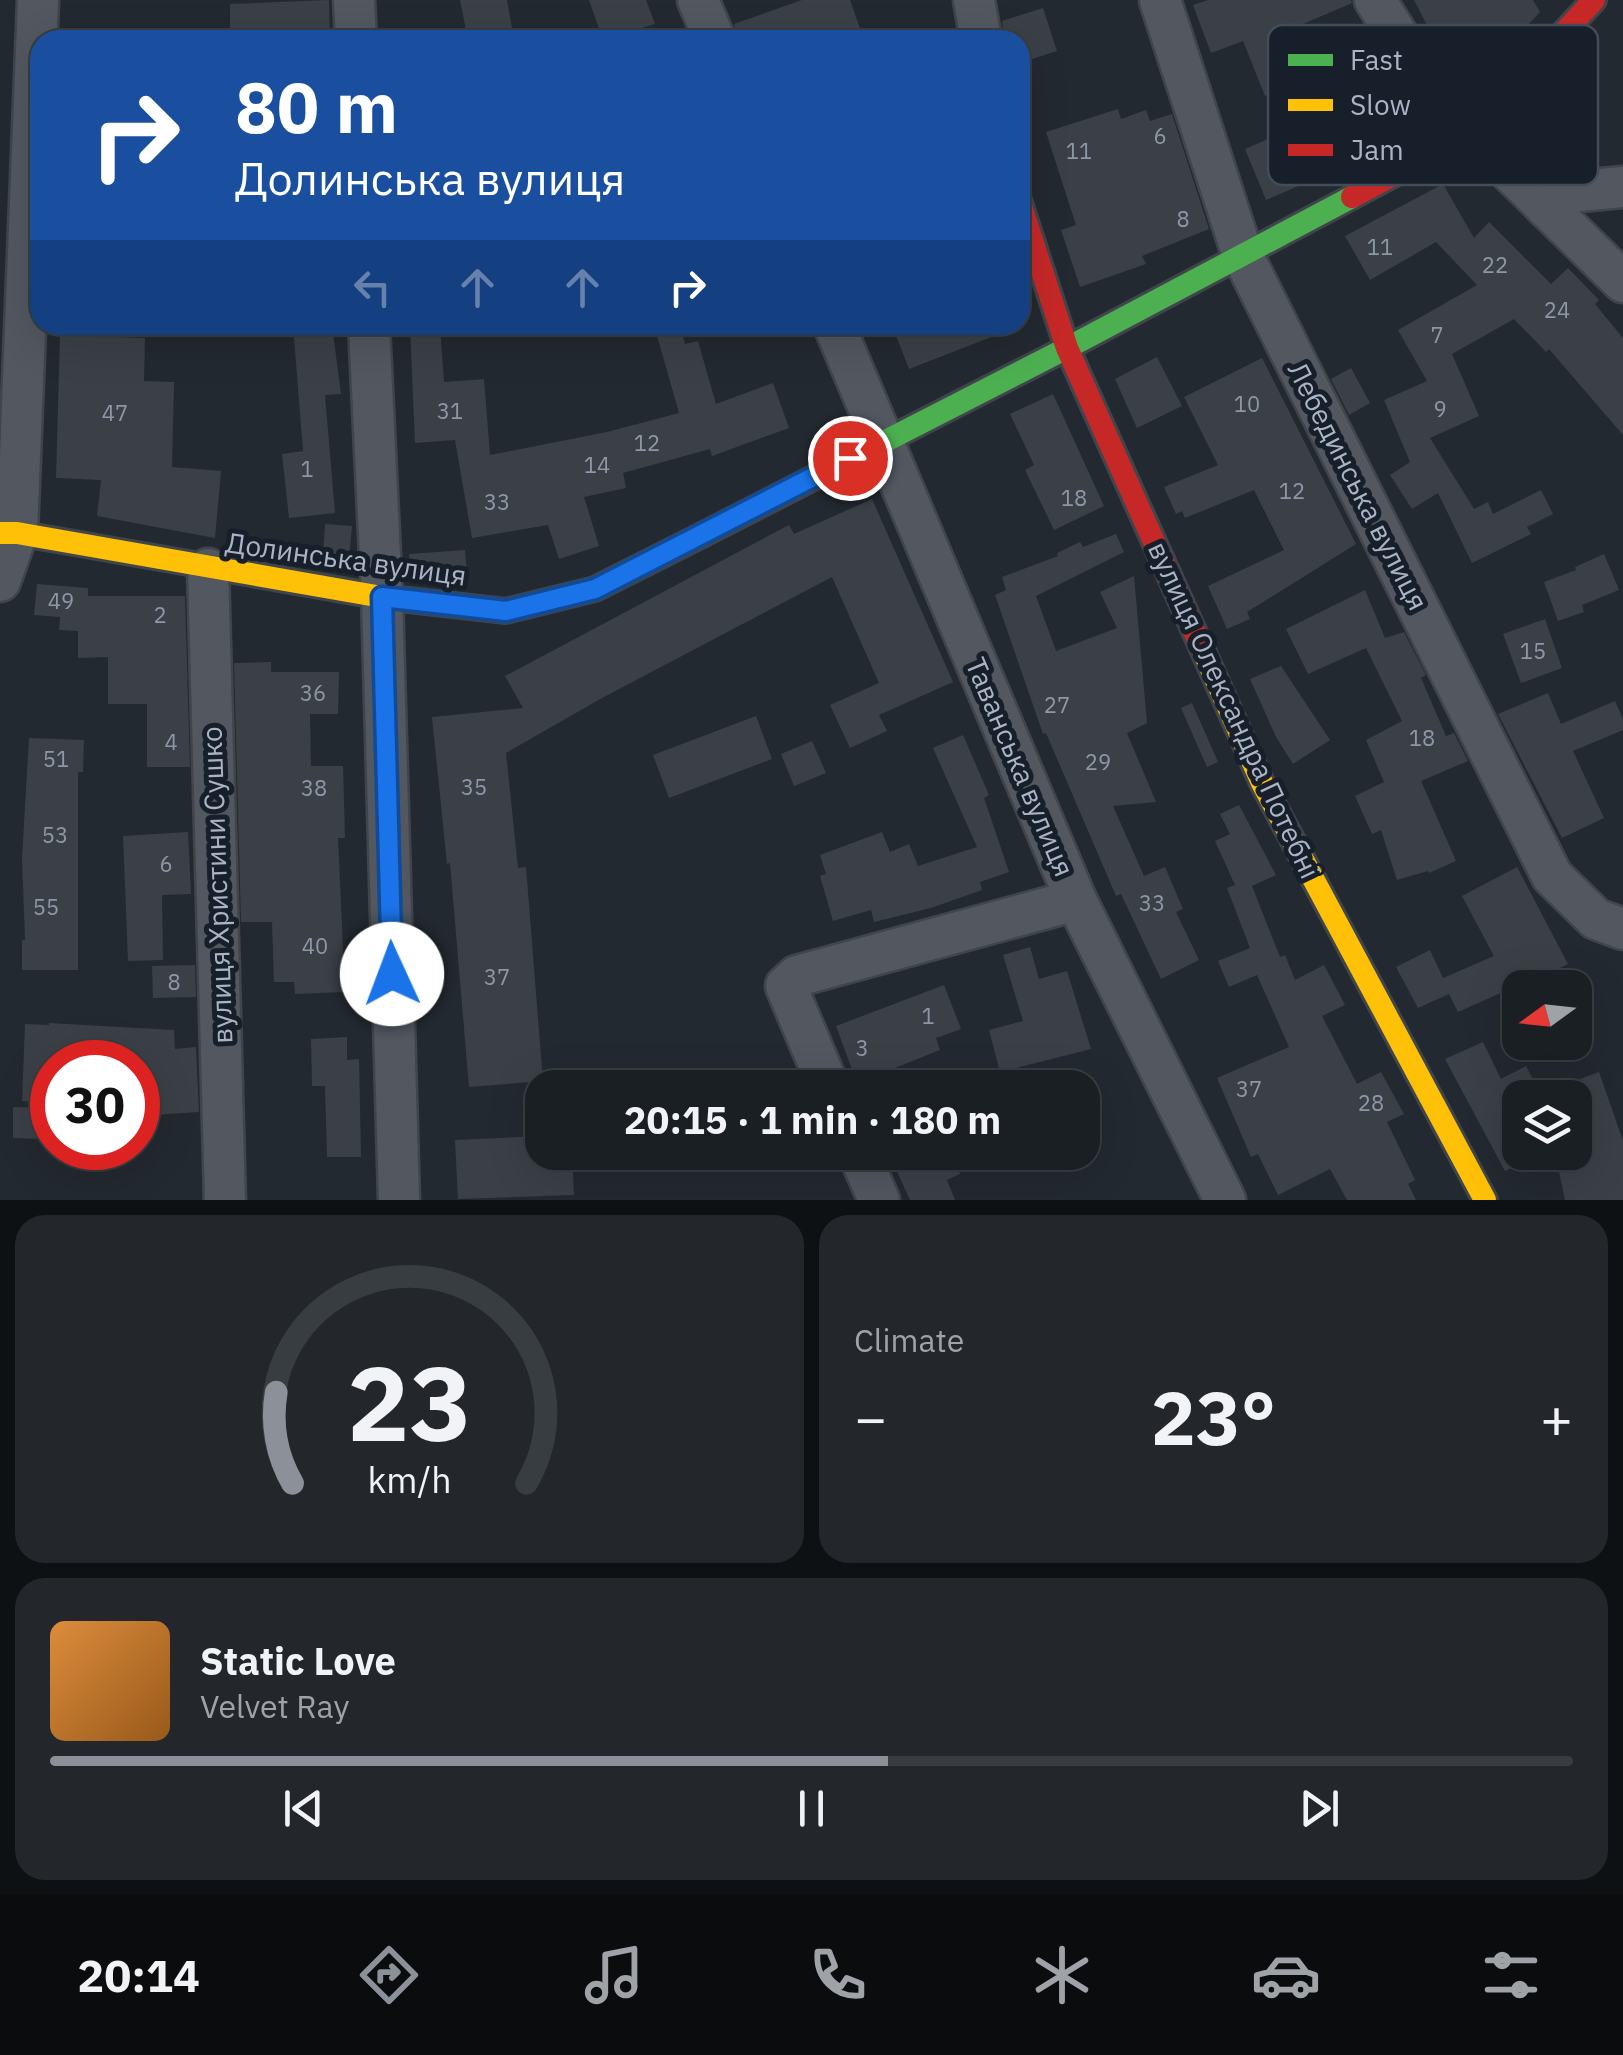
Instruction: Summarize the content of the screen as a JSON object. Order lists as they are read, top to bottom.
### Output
{
  "streets": {
    "street": [
      "Лебединська вулиця",
      "Долинська вулиця",
      "вулиця Олександра Потебні",
      "Таванська вулиця",
      "вулиця Христини Сушко"
    ]
  },
  "crossings": [
    ["Лебединська вулиця", "Долинська вулиця"],
    ["Долинська вулиця", "вулиця Олександра Потебні"],
    ["Долинська вулиця", "Таванська вулиця"],
    ["Долинська вулиця", "вулиця Христини Сушко"]
  ],
  "house_numbers": [
    "6",
    "11",
    "8",
    "11",
    "22",
    "24",
    "7",
    "10",
    "9",
    "31",
    "47",
    "12",
    "14",
    "1",
    "12",
    "18",
    "33",
    "49",
    "2",
    "15",
    "36",
    "27",
    "18",
    "4",
    "51",
    "29",
    "35",
    "38",
    "53",
    "6",
    "33",
    "55",
    "40",
    "37",
    "8",
    "1",
    "3",
    "37",
    "28"
  ],
  "legend": ["Fast", "Slow", "Jam"],
  "north": "left",
  "page": {
    "turn": ["80 m", "Долинська вулиця"],
    "limit": "30",
    "trip": "20:15 · 1 min · 180 m",
    "tile": "Climate",
    "heat": ["−", "23°", "+"],
    "song": ["Static Love", "Velvet Ray"],
    "tabs": "20:14",
    "gauge": ["23", "km/h"]
  }
}
